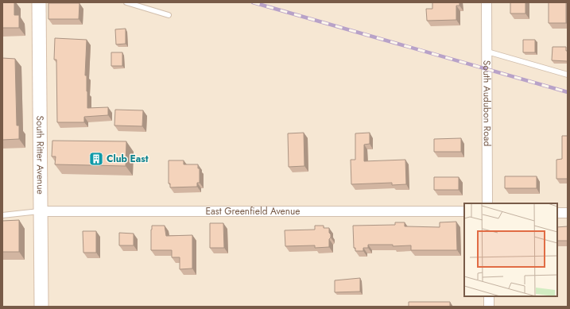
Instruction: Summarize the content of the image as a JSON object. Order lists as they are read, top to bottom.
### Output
{
  "streets": {
    "street": ["South Audubon Road", "South Ritter Avenue", "East Greenfield Avenue"]
  },
  "crossings": [
    ["South Ritter Avenue", "East Greenfield Avenue"]
  ],
  "places": {
    "building": ["Club East"]
  }
}
